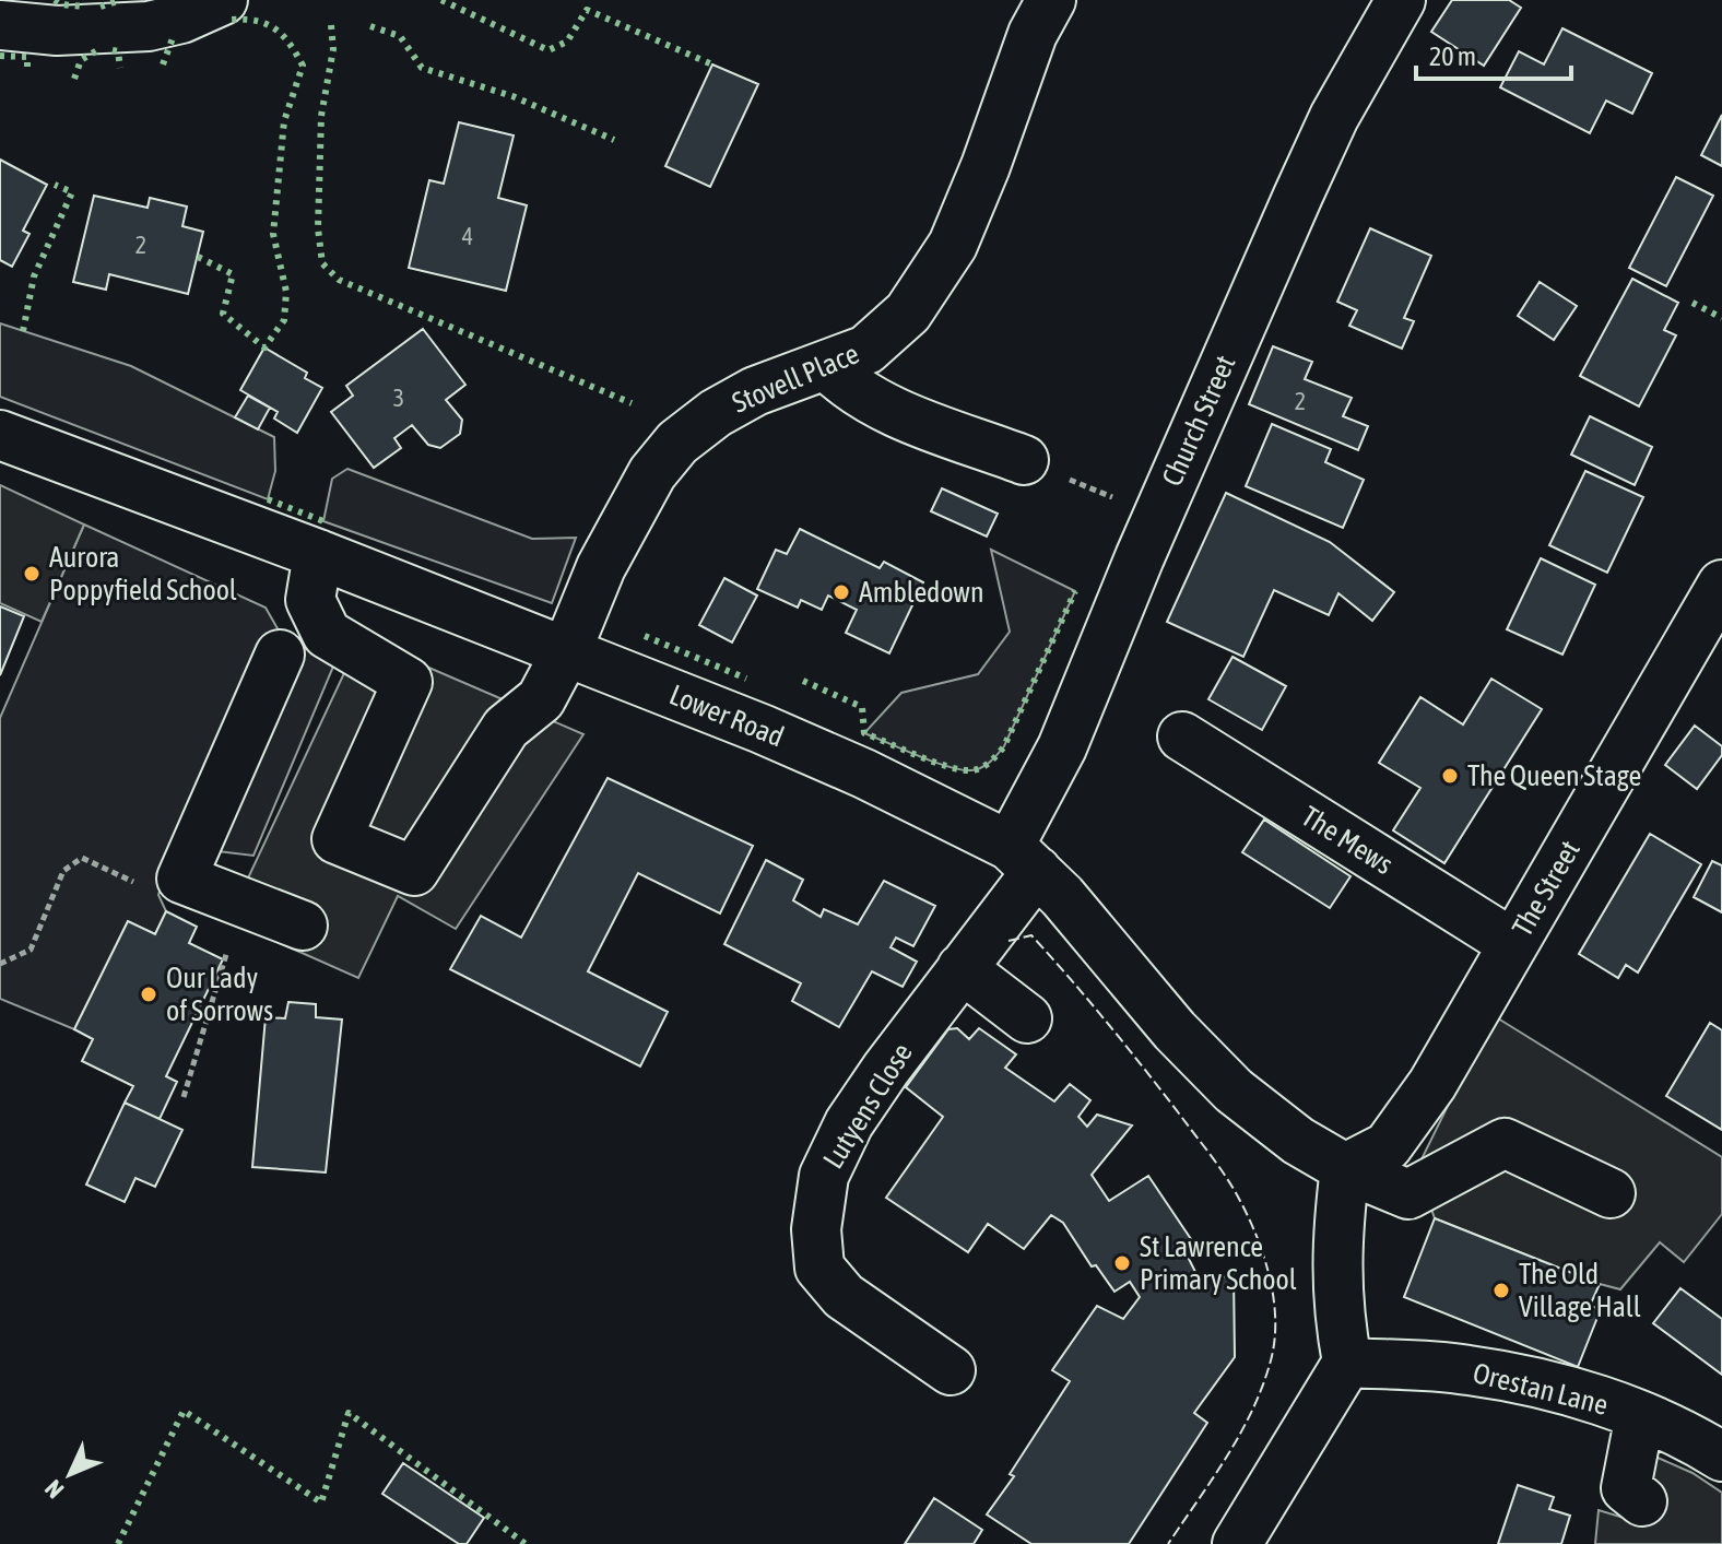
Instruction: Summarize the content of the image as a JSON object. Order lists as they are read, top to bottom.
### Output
{
  "streets": {
    "street": [
      "Stovell Place",
      "Church Street",
      "Lower Road",
      "The Mews",
      "The Street",
      "Lutyens Close",
      "Orestan Lane"
    ]
  },
  "crossings": [
    ["Stovell Place", "Lower Road"],
    ["Church Street", "Lower Road"],
    ["Church Street", "Lutyens Close"],
    ["Lower Road", "The Street"],
    ["Lower Road", "Lutyens Close"],
    ["The Mews", "The Street"]
  ],
  "places": [
    "Aurora Poppyfield School",
    "Ambledown",
    "The Queen Stage",
    "Our Lady of Sorrows",
    "St Lawrence Primary School",
    "The Old Village Hall"
  ],
  "house_numbers": [
    "4",
    "2",
    "3",
    "2"
  ],
  "scale_bar": "20 m",
  "north": "bottom left"
}
